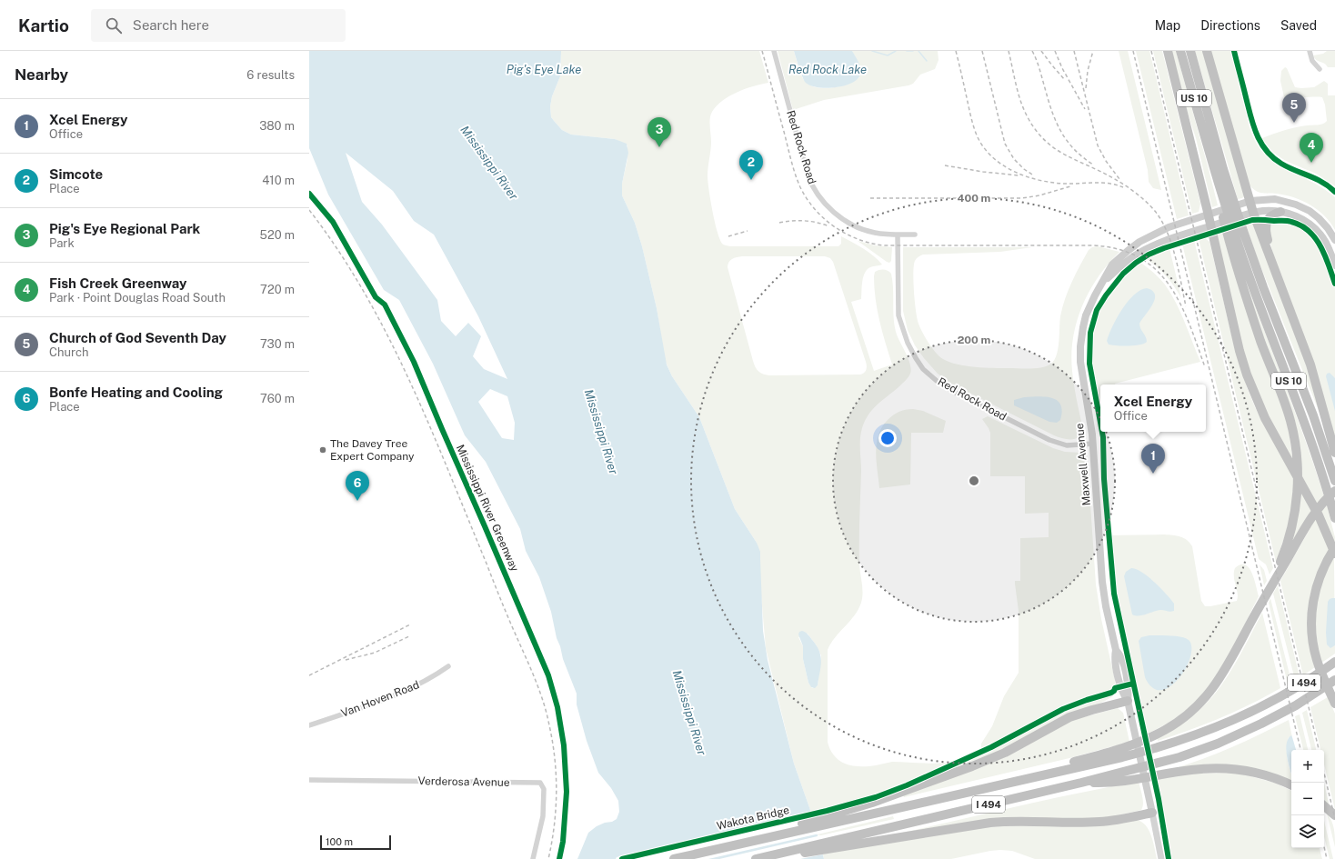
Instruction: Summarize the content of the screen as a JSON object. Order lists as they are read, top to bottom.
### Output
{
  "streets": {
    "highway": ["US 10", "I 494", "Wakota Bridge"],
    "main road": ["Maxwell Avenue"],
    "street": ["Red Rock Road", "Van Hoven Road", "Verderosa Avenue"],
    "cycle path": ["Mississippi River Greenway"]
  },
  "crossings": [
    ["Red Rock Road", "Maxwell Avenue"],
    ["I 494", "Wakota Bridge"]
  ],
  "water": ["Pig's Eye Lake", "Red Rock Lake", "Mississippi River"],
  "places": ["The Davey Tree Expert Company"],
  "scale_bar": "100 m",
  "page": {
    "header": "Kartio",
    "search": "Search here",
    "nav": ["Map", "Directions", "Saved"],
    "heading": ["Nearby", "6 results"],
    "pins": [
      "5",
      "3",
      "4",
      "2",
      "1",
      "6"
    ],
    "list": [
      {
        "mark": "1",
        "name": "Xcel Energy",
        "note": "Office",
        "value": "380 m"
      },
      {
        "mark": "2",
        "name": "Simcote",
        "note": "Place",
        "value": "410 m"
      },
      {
        "mark": "3",
        "name": "Pig's Eye Regional Park",
        "note": "Park",
        "value": "520 m"
      },
      {
        "mark": "4",
        "name": "Fish Creek Greenway",
        "note": "Park · Point Douglas Road South",
        "value": "720 m"
      },
      {
        "mark": "5",
        "name": "Church of God Seventh Day",
        "note": "Church",
        "value": "730 m"
      },
      {
        "mark": "6",
        "name": "Bonfe Heating and Cooling",
        "note": "Place",
        "value": "760 m"
      }
    ],
    "popup": ["Xcel Energy", "Office"],
    "map_buttons": ["+", "−"],
    "scale": "100 m"
  },
  "rings": ["400 m", "200 m"]
}
